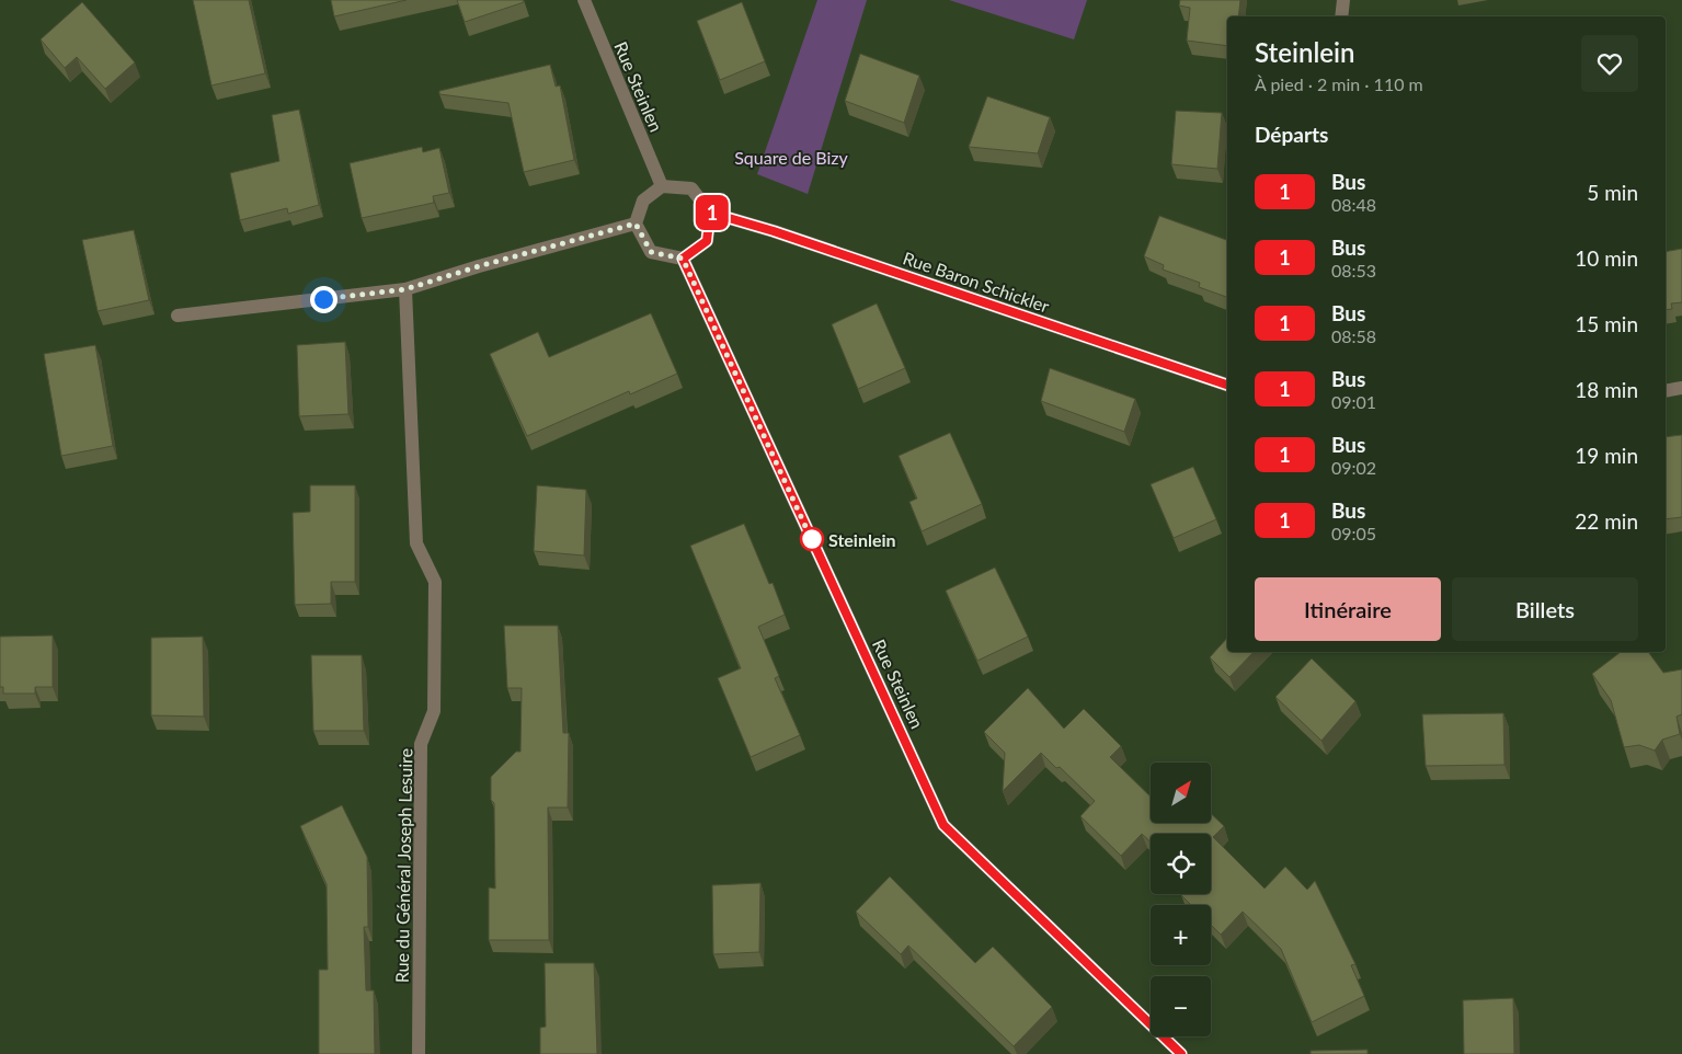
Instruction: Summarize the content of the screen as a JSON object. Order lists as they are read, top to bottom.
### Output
{
  "streets": {
    "street": ["Rue Steinlen", "Rue Baron Schickler", "Rue du Général Joseph Lesuire"]
  },
  "crossings": [
    ["Rue Steinlen", "Rue Baron Schickler"]
  ],
  "parks": ["Square de Bizy"],
  "places": ["Steinlein"],
  "lines": ["bus line 1"],
  "north": "top right",
  "page": {
    "on_map": "1",
    "heading": [
      ["Steinlein", "À pied · 2 min · 110 m"],
      "Départs"
    ],
    "list": [
      {
        "mark": "1",
        "name": "Bus",
        "note": "08:48",
        "value": "5 min"
      },
      {
        "mark": "1",
        "name": "Bus",
        "note": "08:53",
        "value": "10 min"
      },
      {
        "mark": "1",
        "name": "Bus",
        "note": "08:58",
        "value": "15 min"
      },
      {
        "mark": "1",
        "name": "Bus",
        "note": "09:01",
        "value": "18 min"
      },
      {
        "mark": "1",
        "name": "Bus",
        "note": "09:02",
        "value": "19 min"
      },
      {
        "mark": "1",
        "name": "Bus",
        "note": "09:05",
        "value": "22 min"
      }
    ],
    "buttons": ["Itinéraire", "Billets"],
    "map_buttons": ["+", "−"]
  }
}
